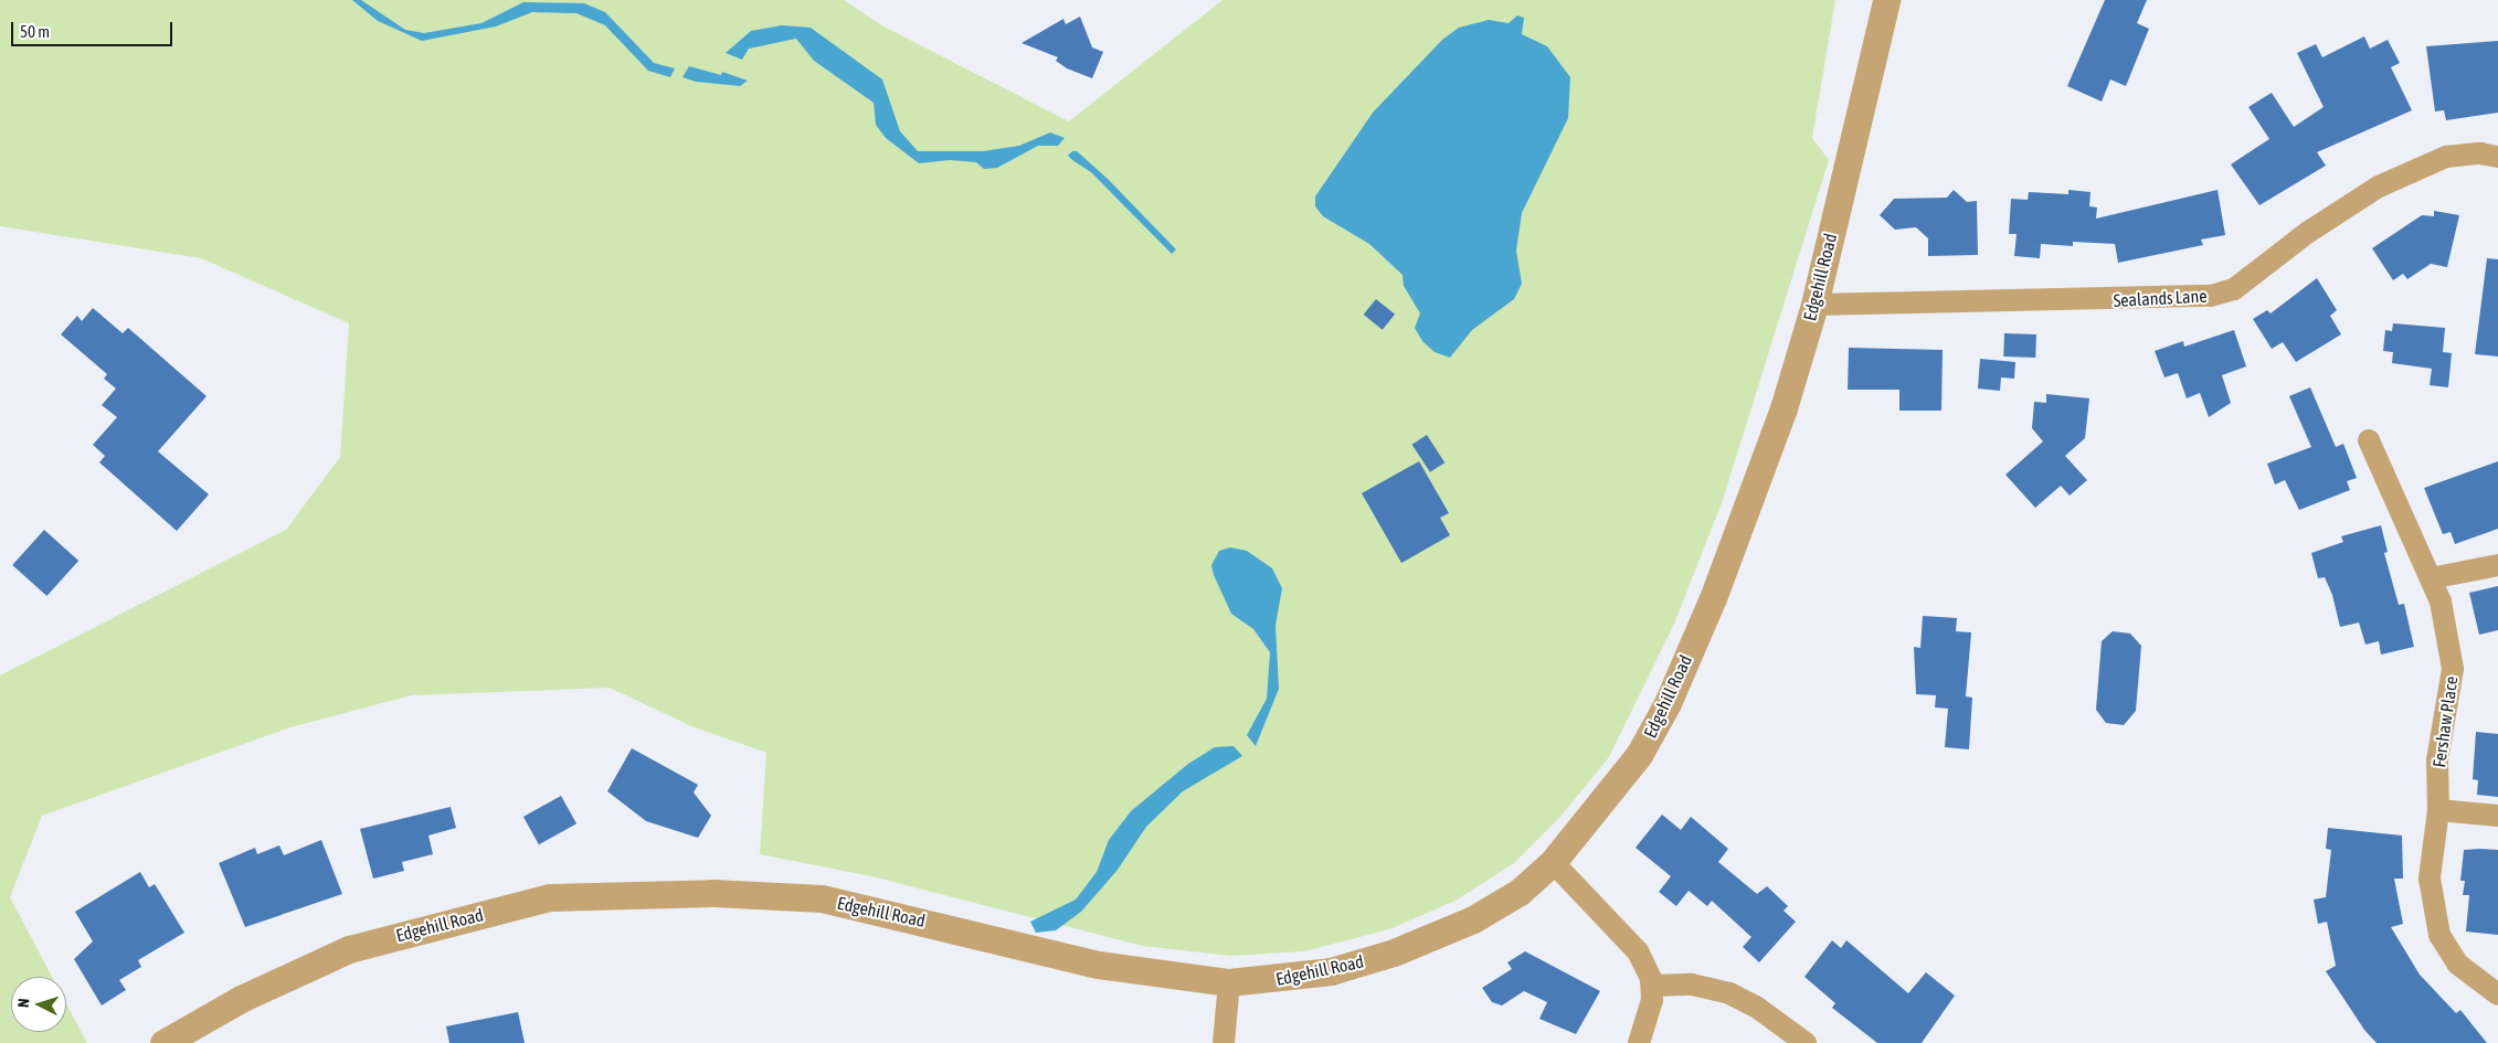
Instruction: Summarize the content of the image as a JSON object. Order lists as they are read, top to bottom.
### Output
{
  "streets": {
    "street": ["Edgehill Road", "Sealands Lane", "Fershaw Place"]
  },
  "crossings": [
    ["Edgehill Road", "Sealands Lane"]
  ],
  "scale_bar": "50 m",
  "north": "left"
}
